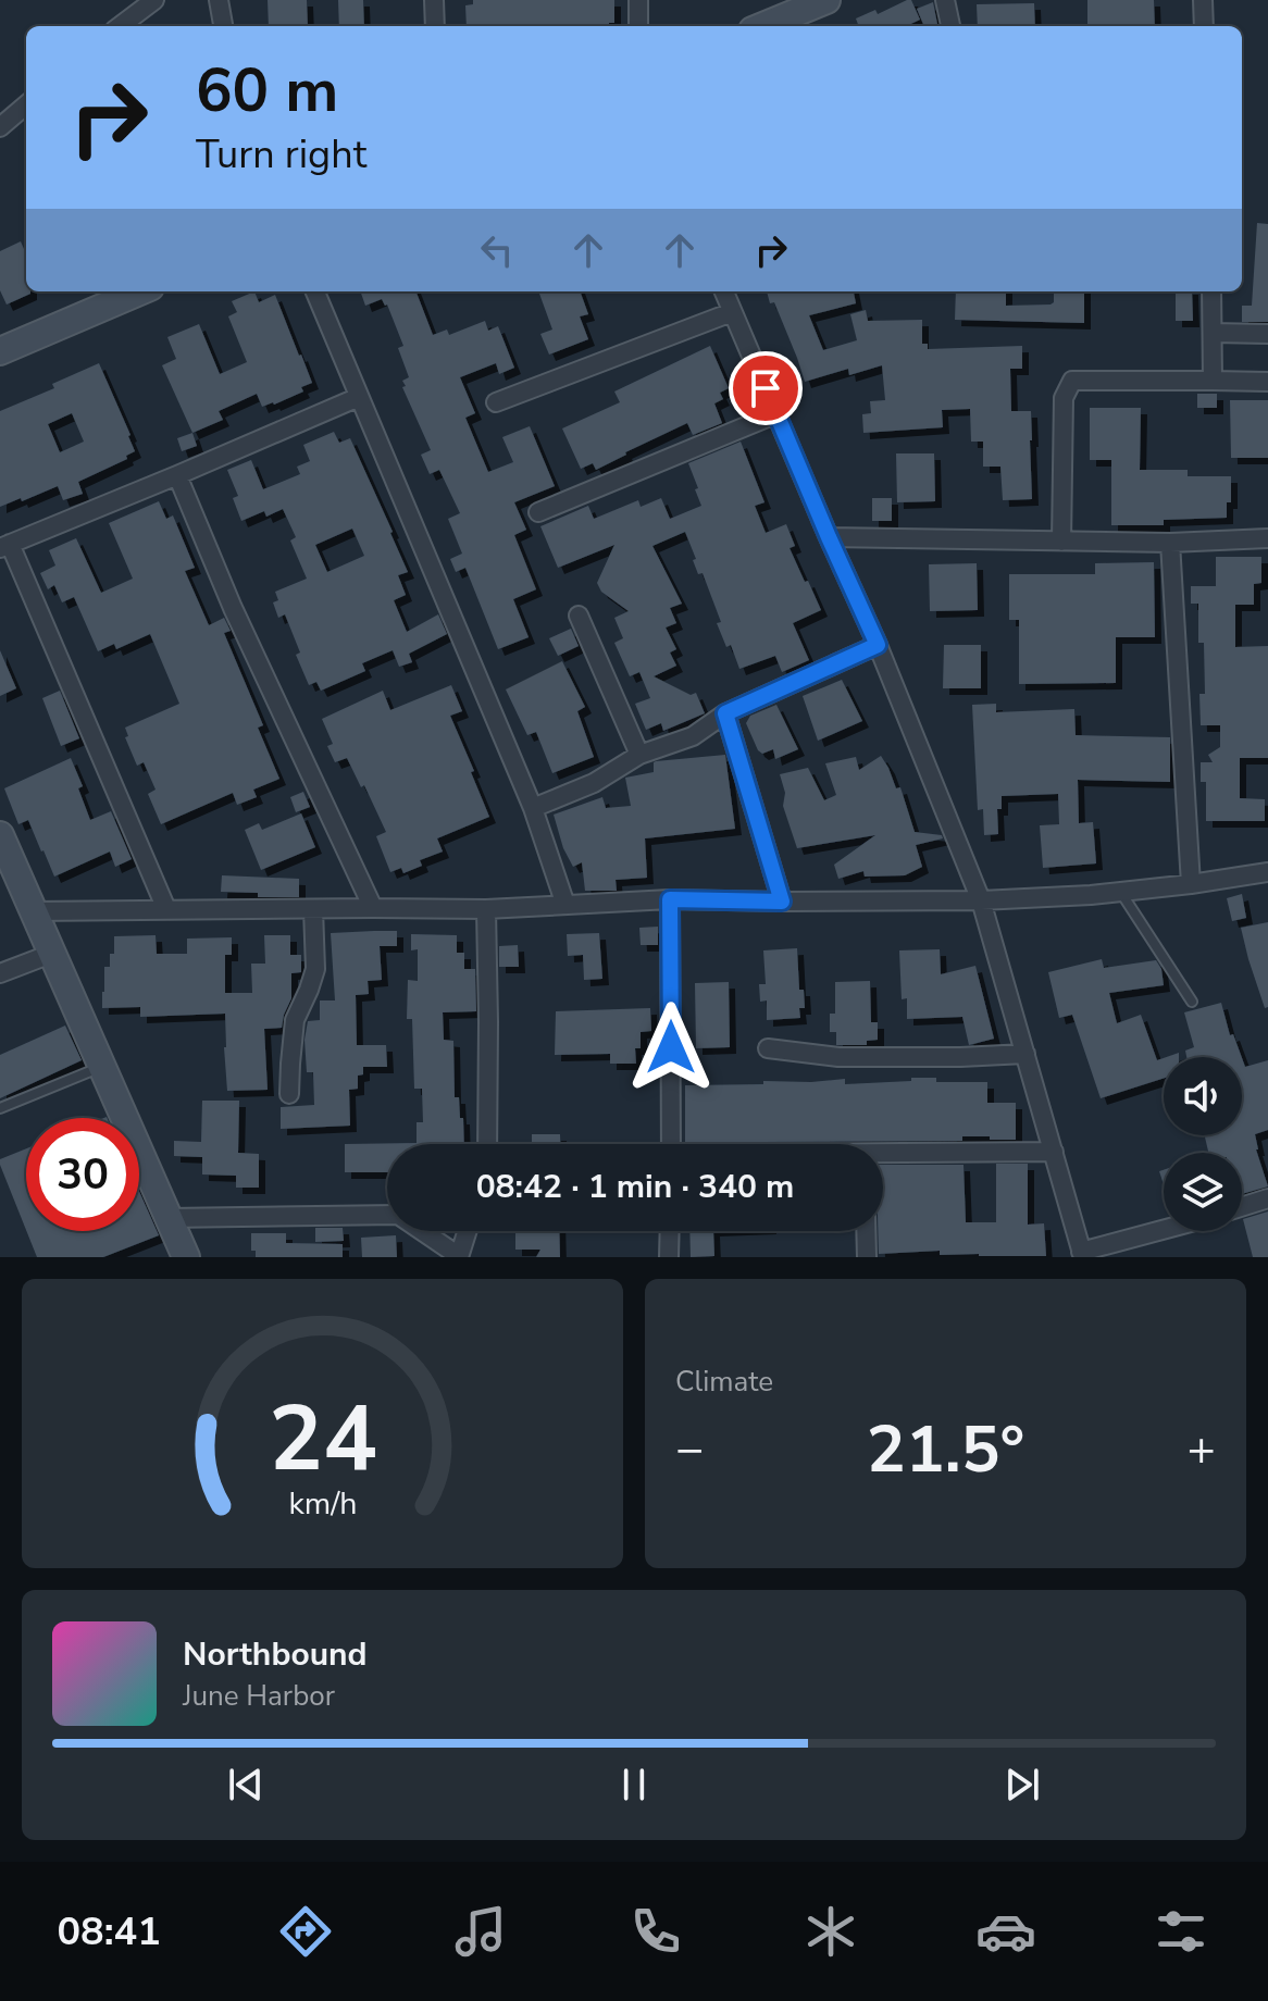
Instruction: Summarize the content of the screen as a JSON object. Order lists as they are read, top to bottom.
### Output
{
  "page": {
    "turn": ["60 m", "Turn right"],
    "limit": "30",
    "trip": "08:42 · 1 min · 340 m",
    "tile": "Climate",
    "heat": ["−", "21.5°", "+"],
    "song": ["Northbound", "June Harbor"],
    "tabs": "08:41",
    "gauge": ["24", "km/h"]
  }
}
